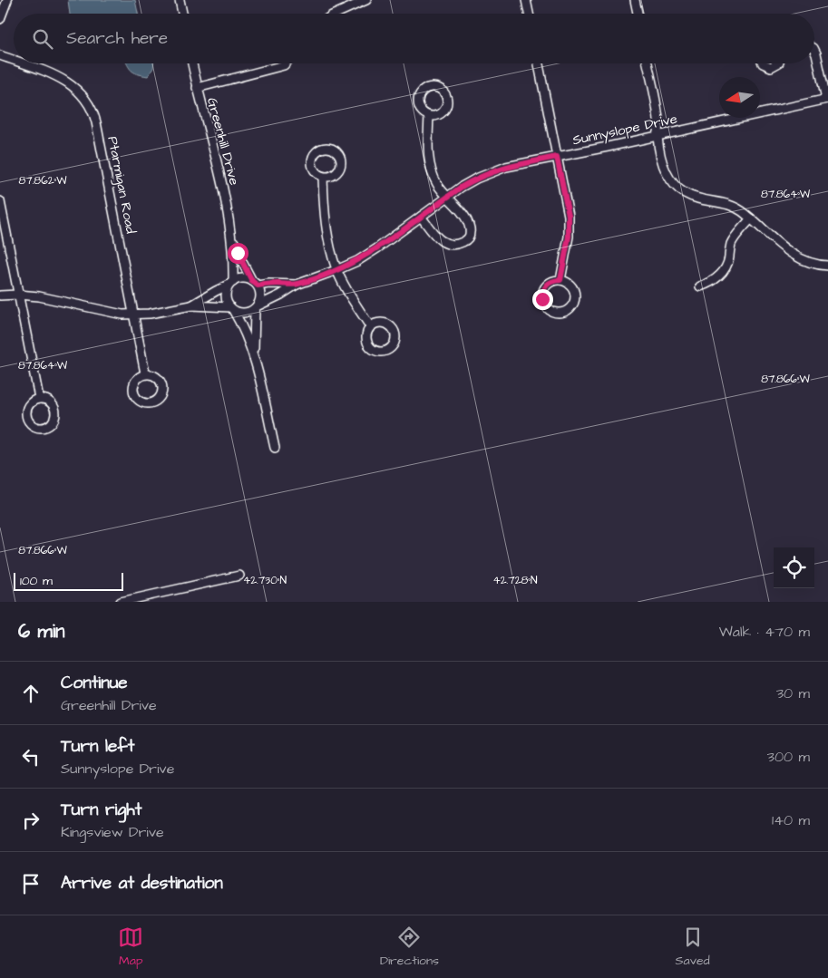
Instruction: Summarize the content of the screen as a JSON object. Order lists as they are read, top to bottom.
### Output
{
  "streets": {
    "street": ["Sunnyslope Drive", "Greenhill Drive", "Ptarmigan Road"]
  },
  "crossings": [
    ["Sunnyslope Drive", "Greenhill Drive"]
  ],
  "scale_bar": "100 m",
  "north": "left",
  "page": {
    "search": "Search here",
    "scale": "100 m",
    "heading": ["6 min", "Walk · 470 m"],
    "list": [
      ["Continue", "Greenhill Drive", "30 m"],
      ["Turn left", "Sunnyslope Drive", "300 m"],
      ["Turn right", "Kingsview Drive", "140 m"],
      "Arrive at destination"
    ],
    "nav": ["Map", "Directions", "Saved"]
  },
  "coordinates": [
    "87.862°W",
    "87.864°W",
    "87.866°W",
    "42.730°N",
    "42.728°N"
  ]
}
